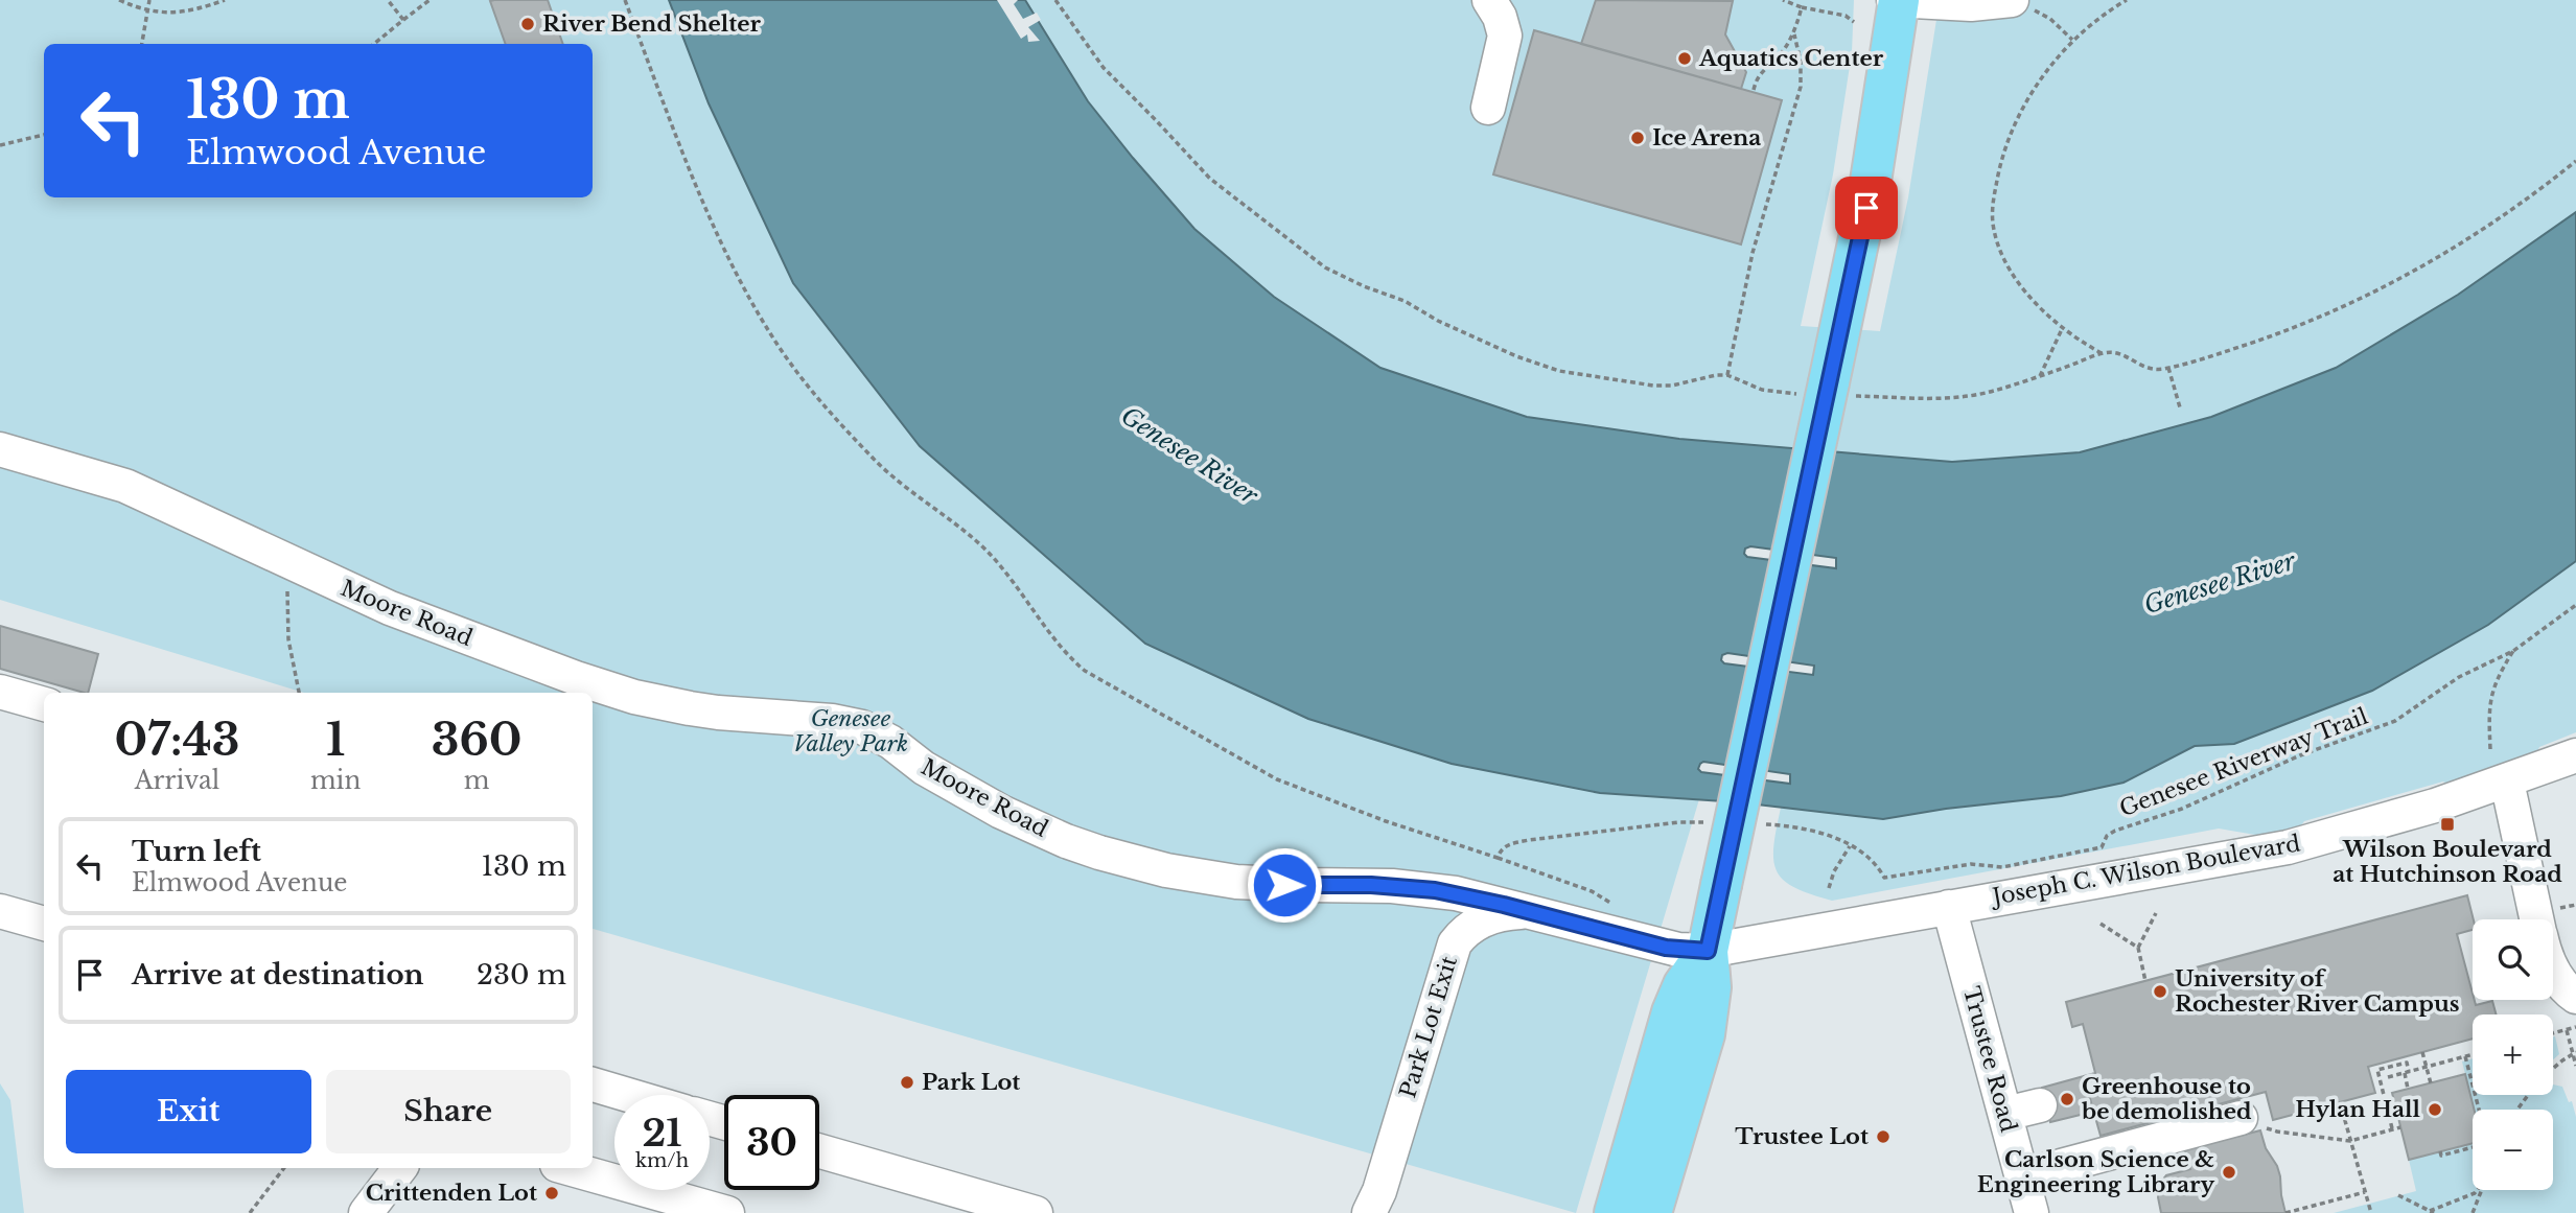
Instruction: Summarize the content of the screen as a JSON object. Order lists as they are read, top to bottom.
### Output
{
  "streets": {
    "street": [
      "Moore Road",
      "Joseph C. Wilson Boulevard",
      "Park Lot Exit",
      "Trustee Road"
    ],
    "path": ["Genesee Riverway Trail"]
  },
  "crossings": [
    ["Moore Road", "Joseph C. Wilson Boulevard"],
    ["Moore Road", "Park Lot Exit"],
    ["Joseph C. Wilson Boulevard", "Trustee Road"]
  ],
  "water": ["Genesee River"],
  "parks": ["Genesee Valley Park"],
  "places": {
    "other": [
      "River Bend Shelter",
      "Aquatics Center",
      "Ice Arena",
      "University of Rochester River Campus",
      "Park Lot",
      "Greenhouse to be demolished",
      "Hylan Hall",
      "Trustee Lot",
      "Carlson Science & Engineering Library",
      "Crittenden Lot"
    ],
    "transit": ["Wilson Boulevard at Hutchinson Road"]
  },
  "page": {
    "turn": ["130 m", "Elmwood Avenue"],
    "eta": [
      "07:43",
      "Arrival",
      "1",
      "min",
      "360",
      "m"
    ],
    "list": [
      {
        "name": "Turn left",
        "note": "Elmwood Avenue",
        "value": "130 m"
      },
      {
        "name": "Arrive at destination",
        "value": "230 m"
      }
    ],
    "map_buttons": ["+", "−"],
    "buttons": ["Exit", "Share"],
    "speed": "21 km/h",
    "limit": "30"
  }
}
